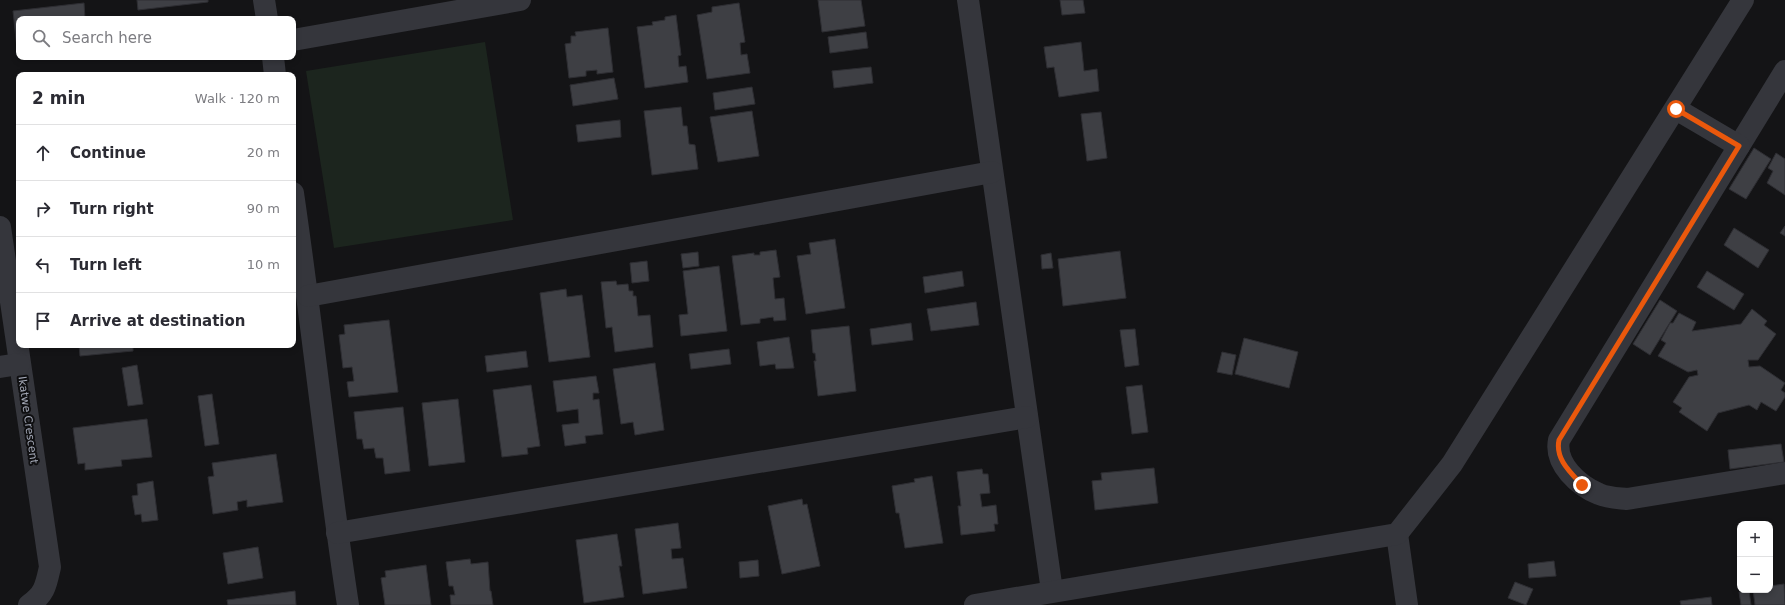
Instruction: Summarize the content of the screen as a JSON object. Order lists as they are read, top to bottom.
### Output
{
  "streets": {
    "street": ["Ikatwe Crescent"]
  },
  "page": {
    "search": "Search here",
    "heading": ["2 min", "Walk · 120 m"],
    "list": [
      ["Continue", "20 m"],
      ["Turn right", "90 m"],
      ["Turn left", "10 m"],
      "Arrive at destination"
    ],
    "map_buttons": ["+", "−"]
  }
}
